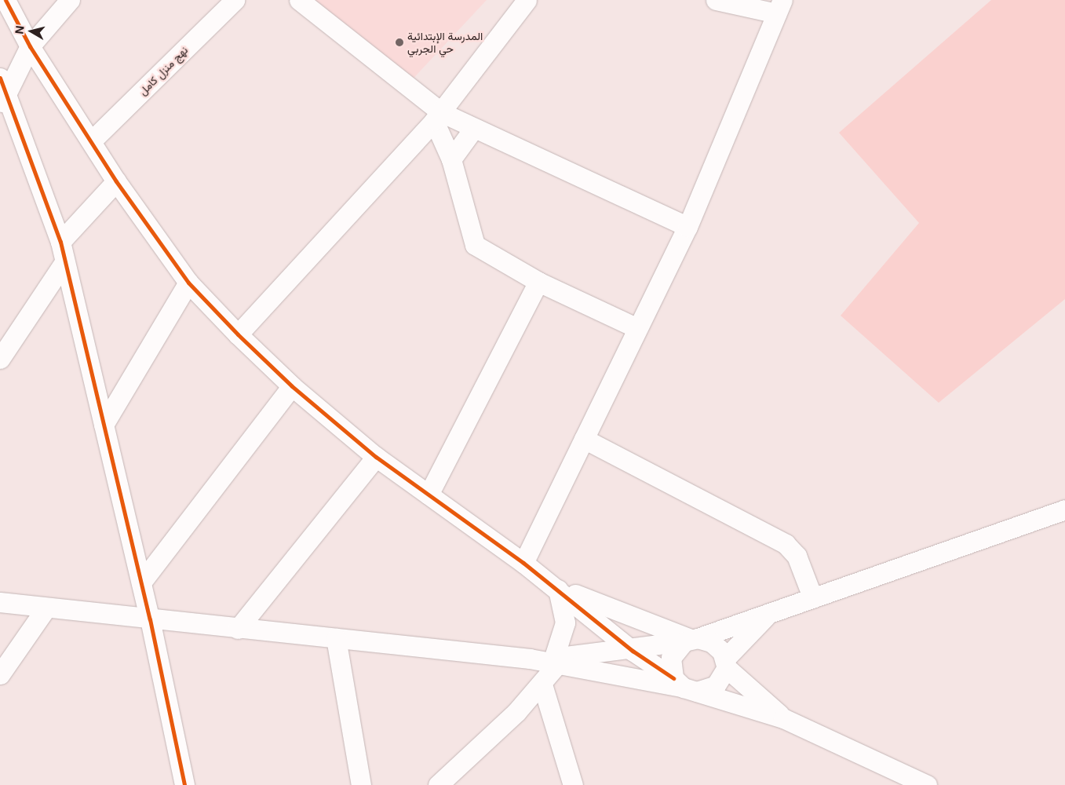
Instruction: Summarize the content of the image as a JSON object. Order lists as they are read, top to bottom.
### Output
{
  "streets": {
    "street": ["نهج منزل كامل"]
  },
  "places": ["المدرسة الإبتدائية حي الجربي"],
  "north": "left"
}
